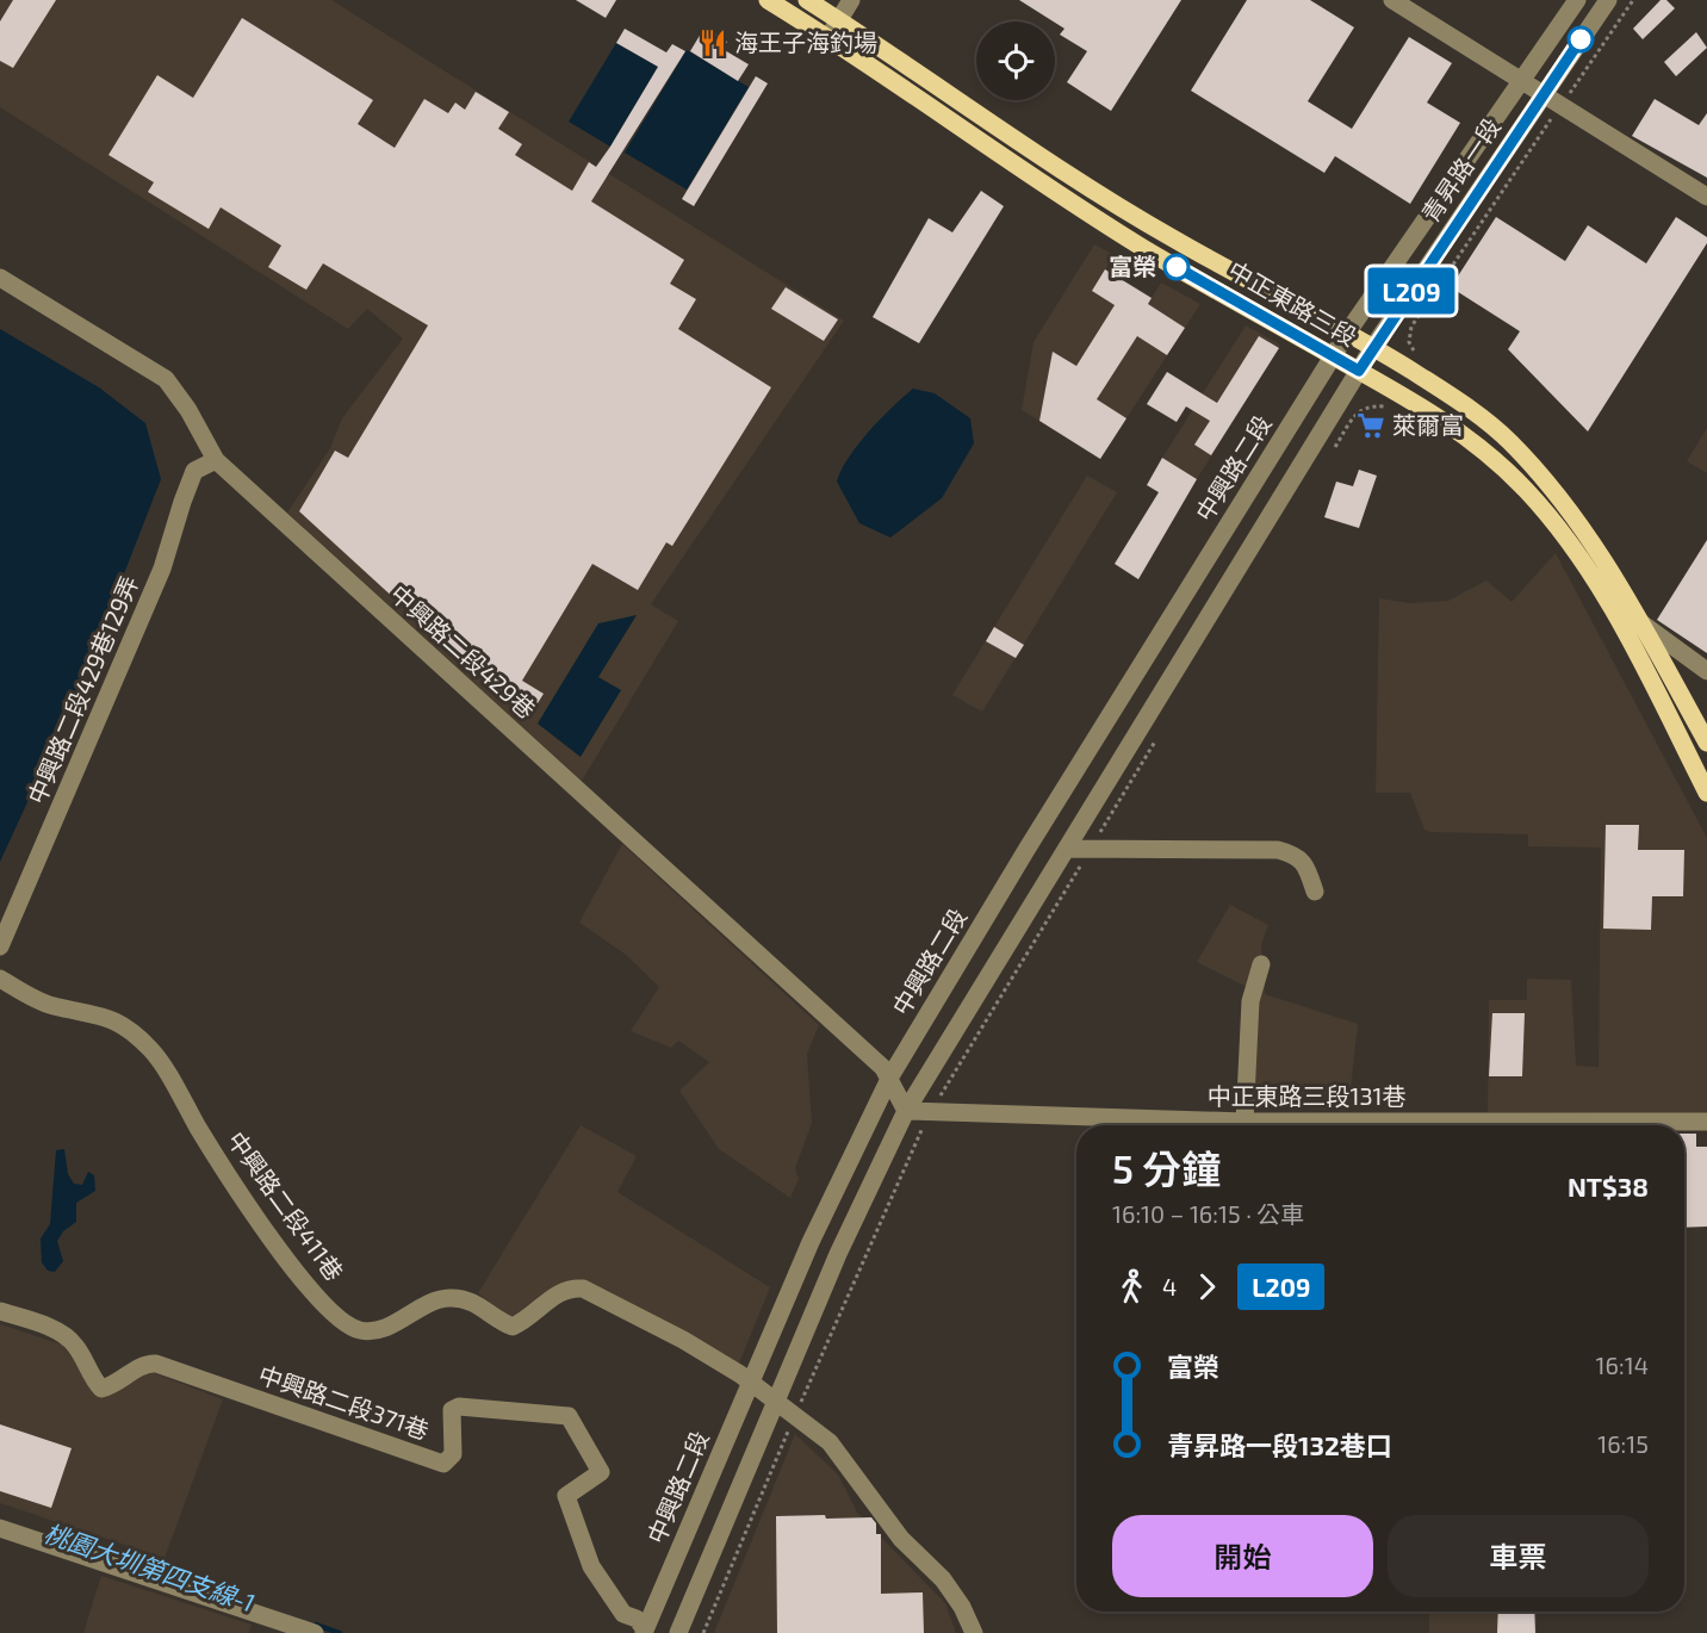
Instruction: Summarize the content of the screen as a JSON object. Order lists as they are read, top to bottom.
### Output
{
  "streets": {
    "main road": ["中正東路三段"],
    "street": [
      "青昇路一段",
      "中興路二段",
      "中興路二段429巷",
      "中興路二段429巷129弄",
      "中正東路三段131巷",
      "中興路二段411巷",
      "中興路二段371巷"
    ]
  },
  "crossings": [
    ["青昇路一段", "中正東路三段"],
    ["青昇路一段", "中興路二段"],
    ["中正東路三段", "中興路二段"],
    ["中興路二段", "中興路二段429巷"],
    ["中興路二段", "中興路二段411巷"],
    ["中興路二段", "中興路二段371巷"],
    ["中興路二段429巷", "中興路二段429巷129弄"]
  ],
  "water": ["桃園大圳第四支線-1"],
  "places": {
    "restaurant": ["海王子海釣場"],
    "other": ["富榮"],
    "supermarket": ["萊爾富"]
  },
  "lines": ["bus line L209"],
  "page": {
    "on_map": "L209",
    "heading": ["5 分鐘", "16:10 – 16:15 · 公車", "NT$38"],
    "legs": ["4", "L209"],
    "list": [
      {
        "name": "富榮",
        "value": "16:14"
      },
      {
        "name": "青昇路一段132巷口",
        "value": "16:15"
      }
    ],
    "buttons": ["開始", "車票"]
  }
}
